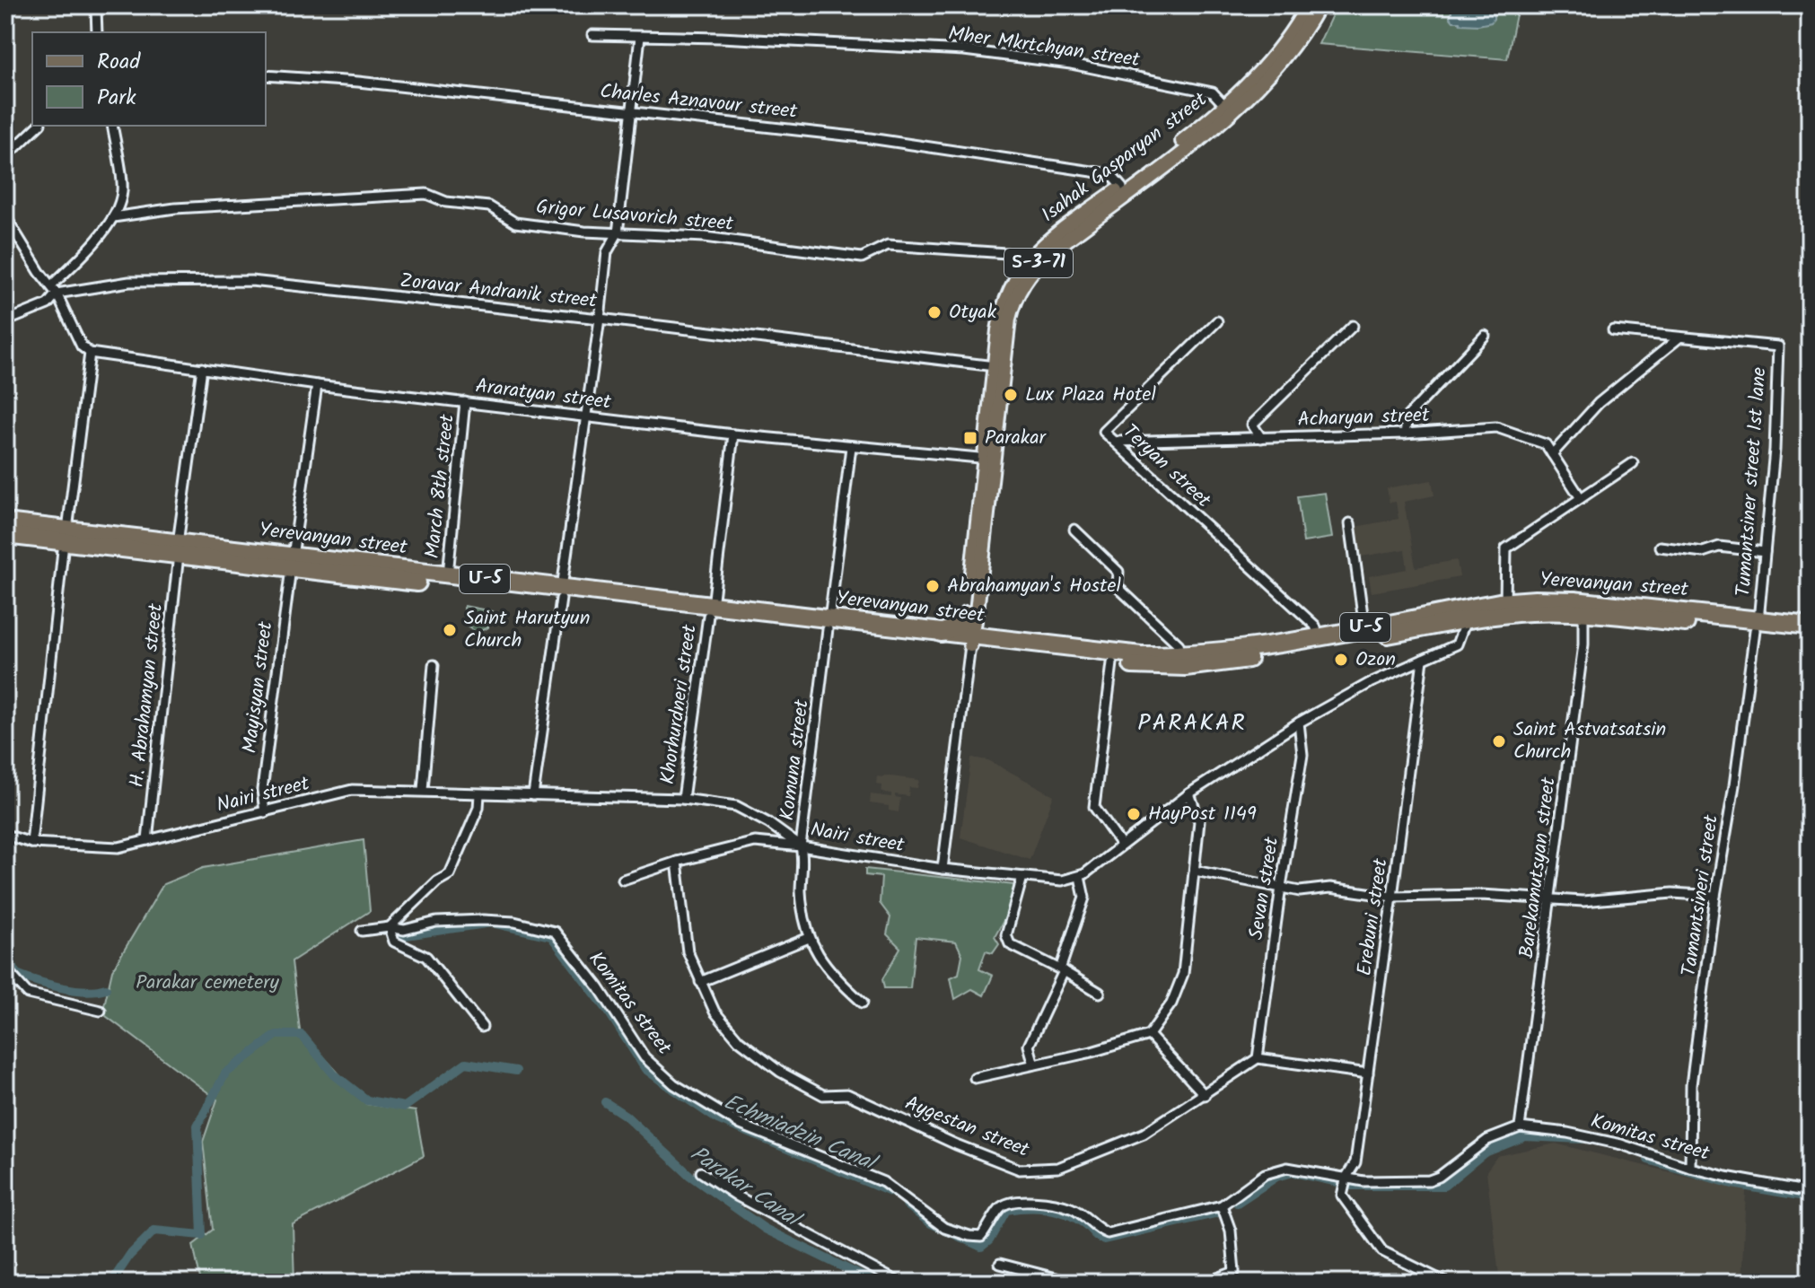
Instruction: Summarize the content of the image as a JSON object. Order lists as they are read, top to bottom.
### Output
{
  "streets": {
    "highway": ["Yerevanyan street", "Մ-5"],
    "main road": ["Isahak Gasparyan street", "Տ-3-71"],
    "street": [
      "Mher Mkrtchyan street",
      "Charles Aznavour street",
      "Grigor Lusavorich street",
      "Zoravar Andranik street",
      "Araratyan street",
      "Acharyan street",
      "Teryan street",
      "Tumantsiner street 1st lane",
      "March 8th street",
      "Mayisyan street",
      "H. Abrahamyan street",
      "Khorhurdneri street",
      "Komuna street",
      "Nairi street",
      "Barekamutsyan street",
      "Sevan street",
      "Tamantsineri street",
      "Erebuni street",
      "Komitas street",
      "Aygestan street"
    ]
  },
  "crossings": [
    ["Mher Mkrtchyan street", "Isahak Gasparyan street"],
    ["Charles Aznavour street", "Isahak Gasparyan street"],
    ["Isahak Gasparyan street", "Grigor Lusavorich street"],
    ["Isahak Gasparyan street", "Zoravar Andranik street"],
    ["Isahak Gasparyan street", "Araratyan street"],
    ["Isahak Gasparyan street", "Yerevanyan street"],
    ["Isahak Gasparyan street", "Nairi street"],
    ["Araratyan street", "March 8th street"],
    ["Araratyan street", "Mayisyan street"],
    ["Araratyan street", "H. Abrahamyan street"],
    ["Araratyan street", "Khorhurdneri street"],
    ["Araratyan street", "Komuna street"],
    ["Acharyan street", "Teryan street"],
    ["Teryan street", "Yerevanyan street"],
    ["Tumantsiner street 1st lane", "Yerevanyan street"],
    ["Tumantsiner street 1st lane", "Tamantsineri street"],
    ["March 8th street", "Yerevanyan street"],
    ["Yerevanyan street", "Mayisyan street"],
    ["Yerevanyan street", "H. Abrahamyan street"],
    ["Yerevanyan street", "Khorhurdneri street"],
    ["Yerevanyan street", "Komuna street"],
    ["Yerevanyan street", "Barekamutsyan street"],
    ["Yerevanyan street", "Tamantsineri street"],
    ["Mayisyan street", "Nairi street"],
    ["H. Abrahamyan street", "Nairi street"],
    ["Khorhurdneri street", "Nairi street"],
    ["Komuna street", "Nairi street"],
    ["Barekamutsyan street", "Komitas street"],
    ["Sevan street", "Aygestan street"],
    ["Tamantsineri street", "Komitas street"],
    ["Erebuni street", "Komitas street"]
  ],
  "districts": ["PARAKAR"],
  "water": ["Echmiadzin Canal", "Parakar Canal"],
  "parks": ["Parakar cemetery"],
  "places": {
    "other": [
      "Otyak",
      "Lux Plaza Hotel",
      "Abrahamyan's Hostel",
      "Saint Harutyun Church",
      "Ozon",
      "Saint Astvatsatsin Church",
      "HayPost 1149"
    ],
    "transit": ["Parakar"]
  },
  "legend": ["Road", "Park"]
}
